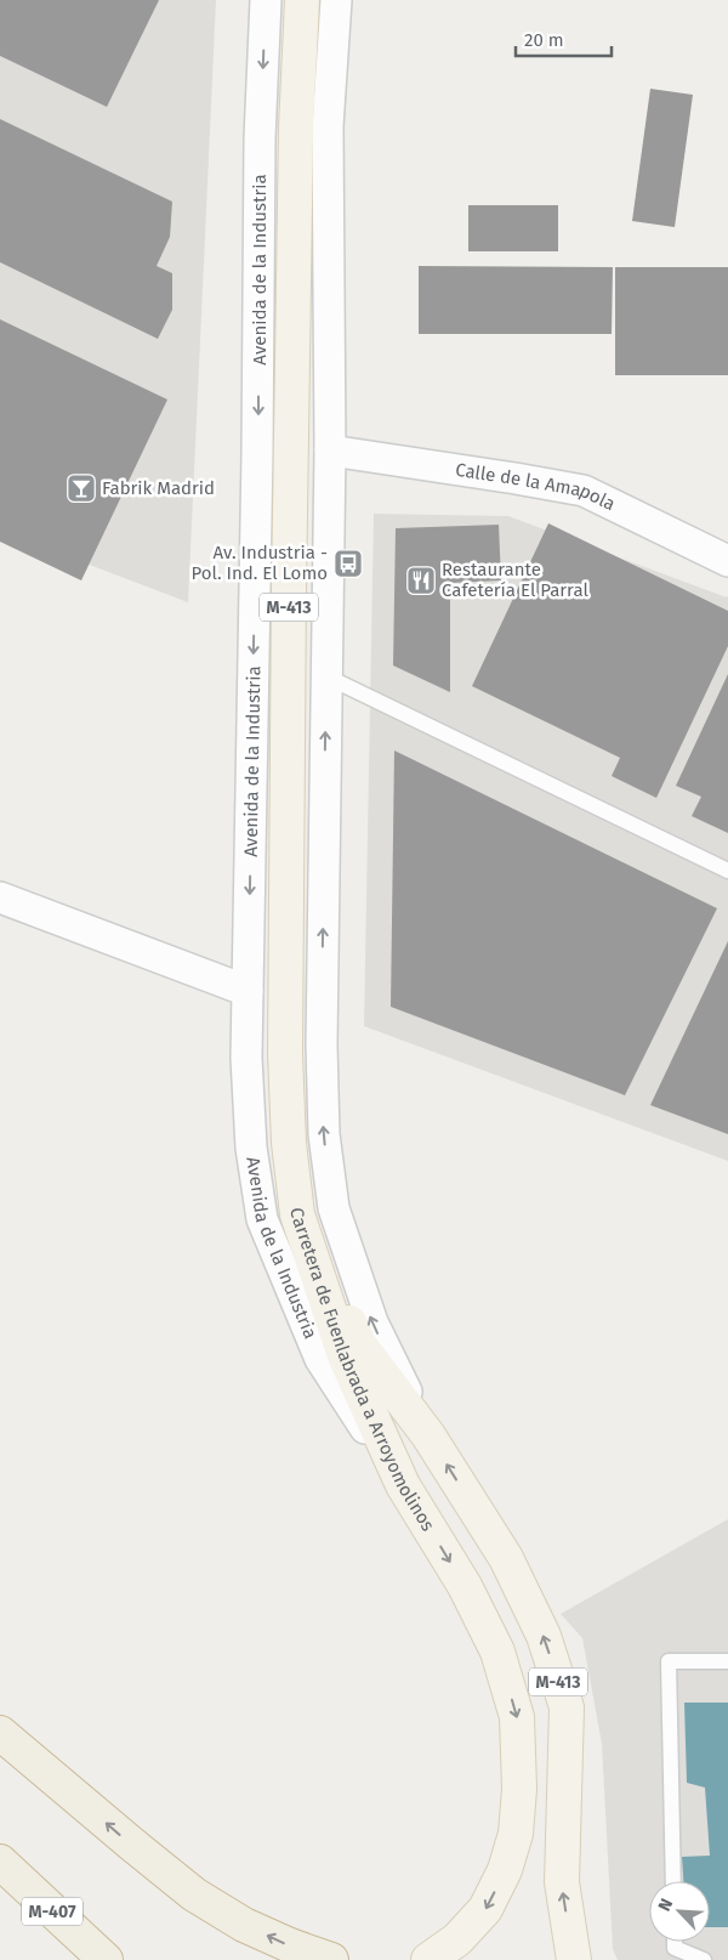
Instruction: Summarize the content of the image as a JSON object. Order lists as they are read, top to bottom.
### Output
{
  "streets": {
    "highway": ["M-407"],
    "main road": ["Avenida de la Industria", "M-413", "Carretera de Fuenlabrada a Arroyomolinos"],
    "street": ["Calle de la Amapola"]
  },
  "crossings": [
    ["Avenida de la Industria", "Carretera de Fuenlabrada a Arroyomolinos"]
  ],
  "places": {
    "bar": ["Fabrik Madrid"],
    "bus stop": ["Av. Industria - Pol. Ind. El Lomo"],
    "restaurant": ["Restaurante Cafetería El Parral"]
  },
  "scale_bar": "20 m",
  "north": "top left"
}
